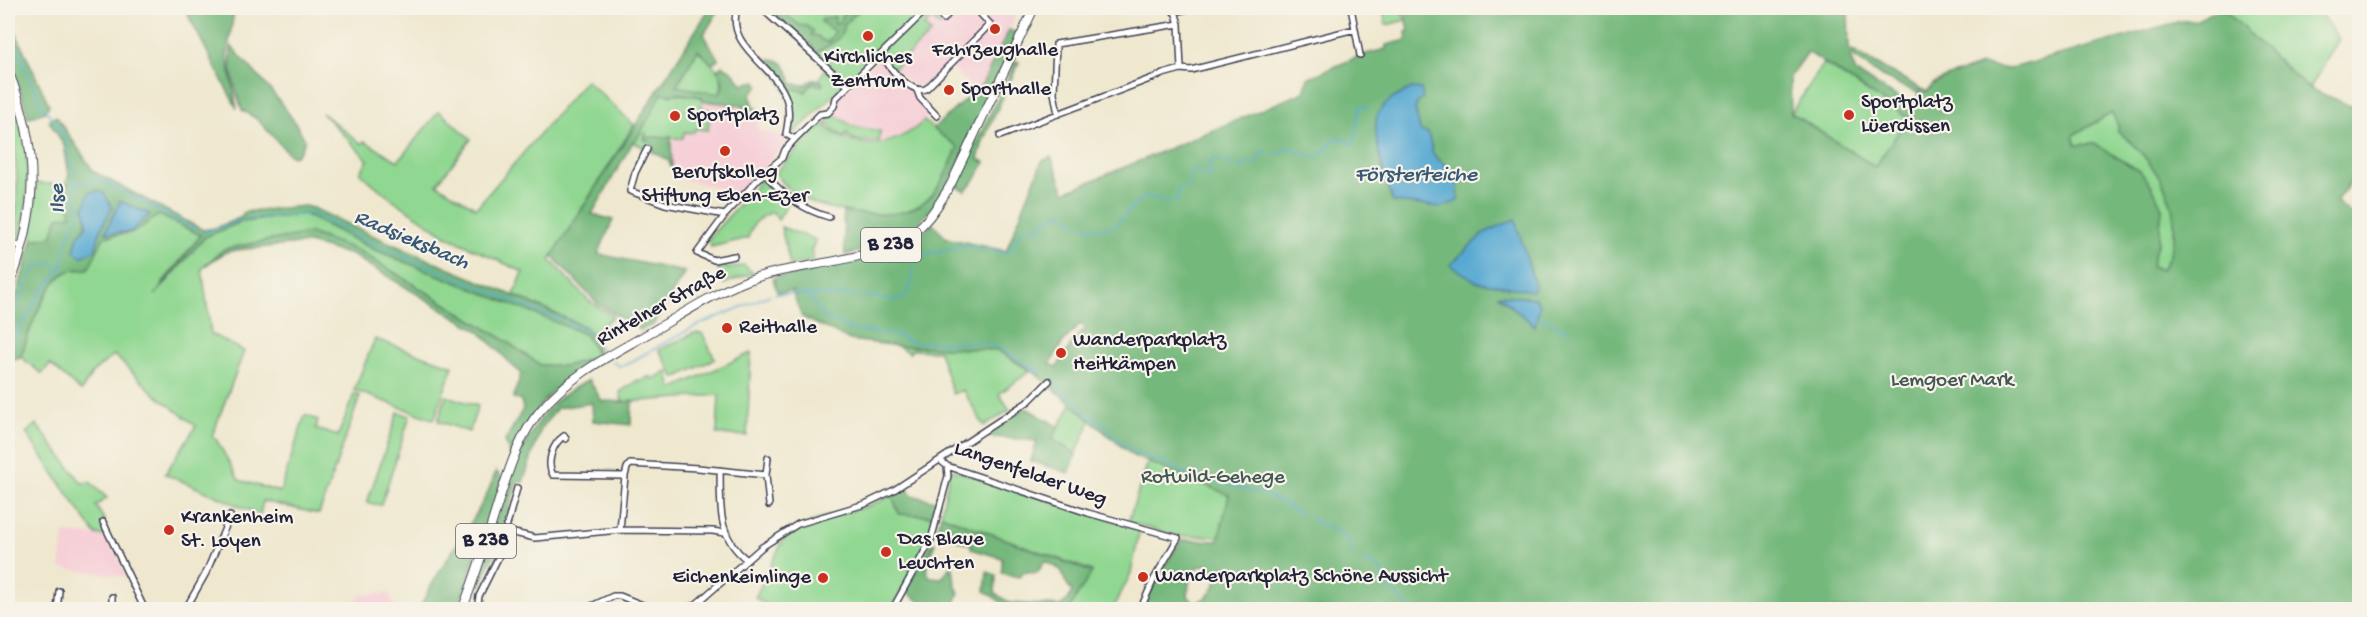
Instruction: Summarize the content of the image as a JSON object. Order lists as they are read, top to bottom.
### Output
{
  "streets": {
    "main road": ["B 238", "Rintelner Straße"],
    "street": ["Langenfelder Weg"]
  },
  "water": ["Försterteiche", "Ilse", "Radsieksbach"],
  "parks": ["Lemgoer Mark", "Rotwild-Gehege"],
  "places": [
    "Fahrzeughalle",
    "Kirchliches Zentrum",
    "Sporthalle",
    "Sportplatz Lüerdissen",
    "Sportplatz",
    "Berufskolleg Stiftung Eben-Ezer",
    "Reithalle",
    "Wanderparkplatz Heitkämpen",
    "Krankenheim St. Loyen",
    "Das Blaue Leuchten",
    "Wanderparkplatz Schöne Aussicht",
    "Eichenkeimlinge"
  ]
}
